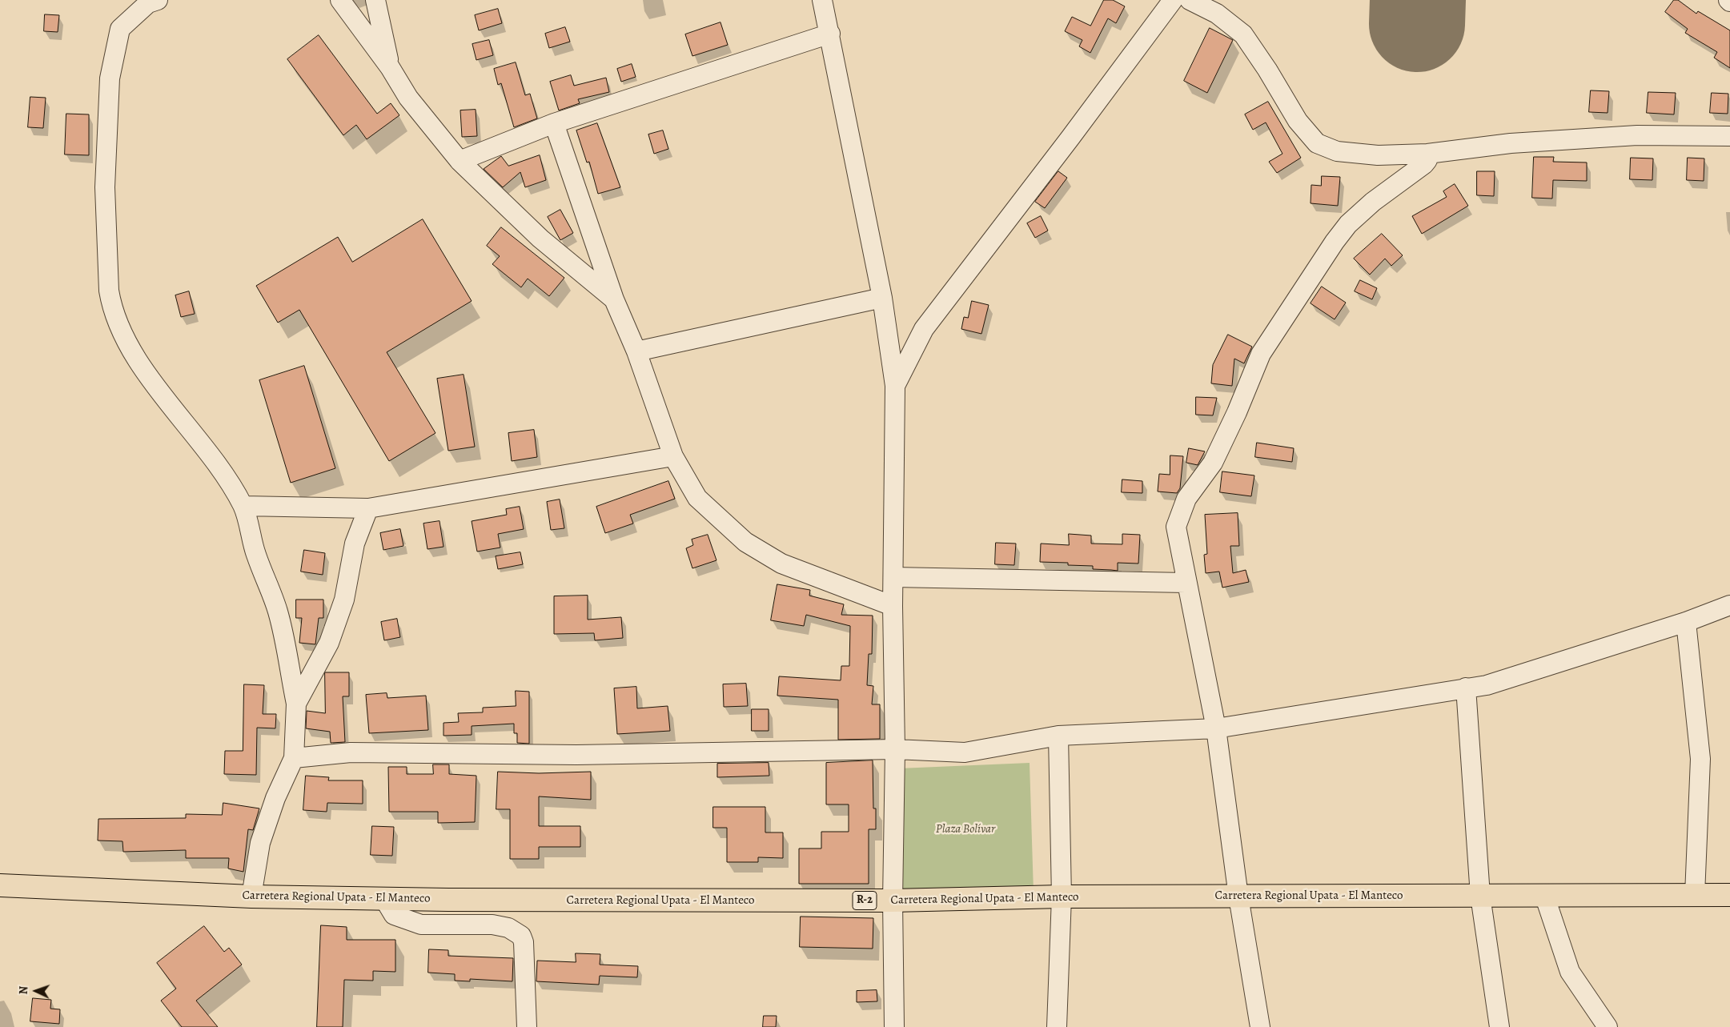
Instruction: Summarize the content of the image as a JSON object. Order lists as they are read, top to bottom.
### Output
{
  "streets": {
    "main road": ["Carretera Regional Upata - El Manteco", "R-2"]
  },
  "parks": ["Plaza Bolívar"],
  "north": "left"
}
